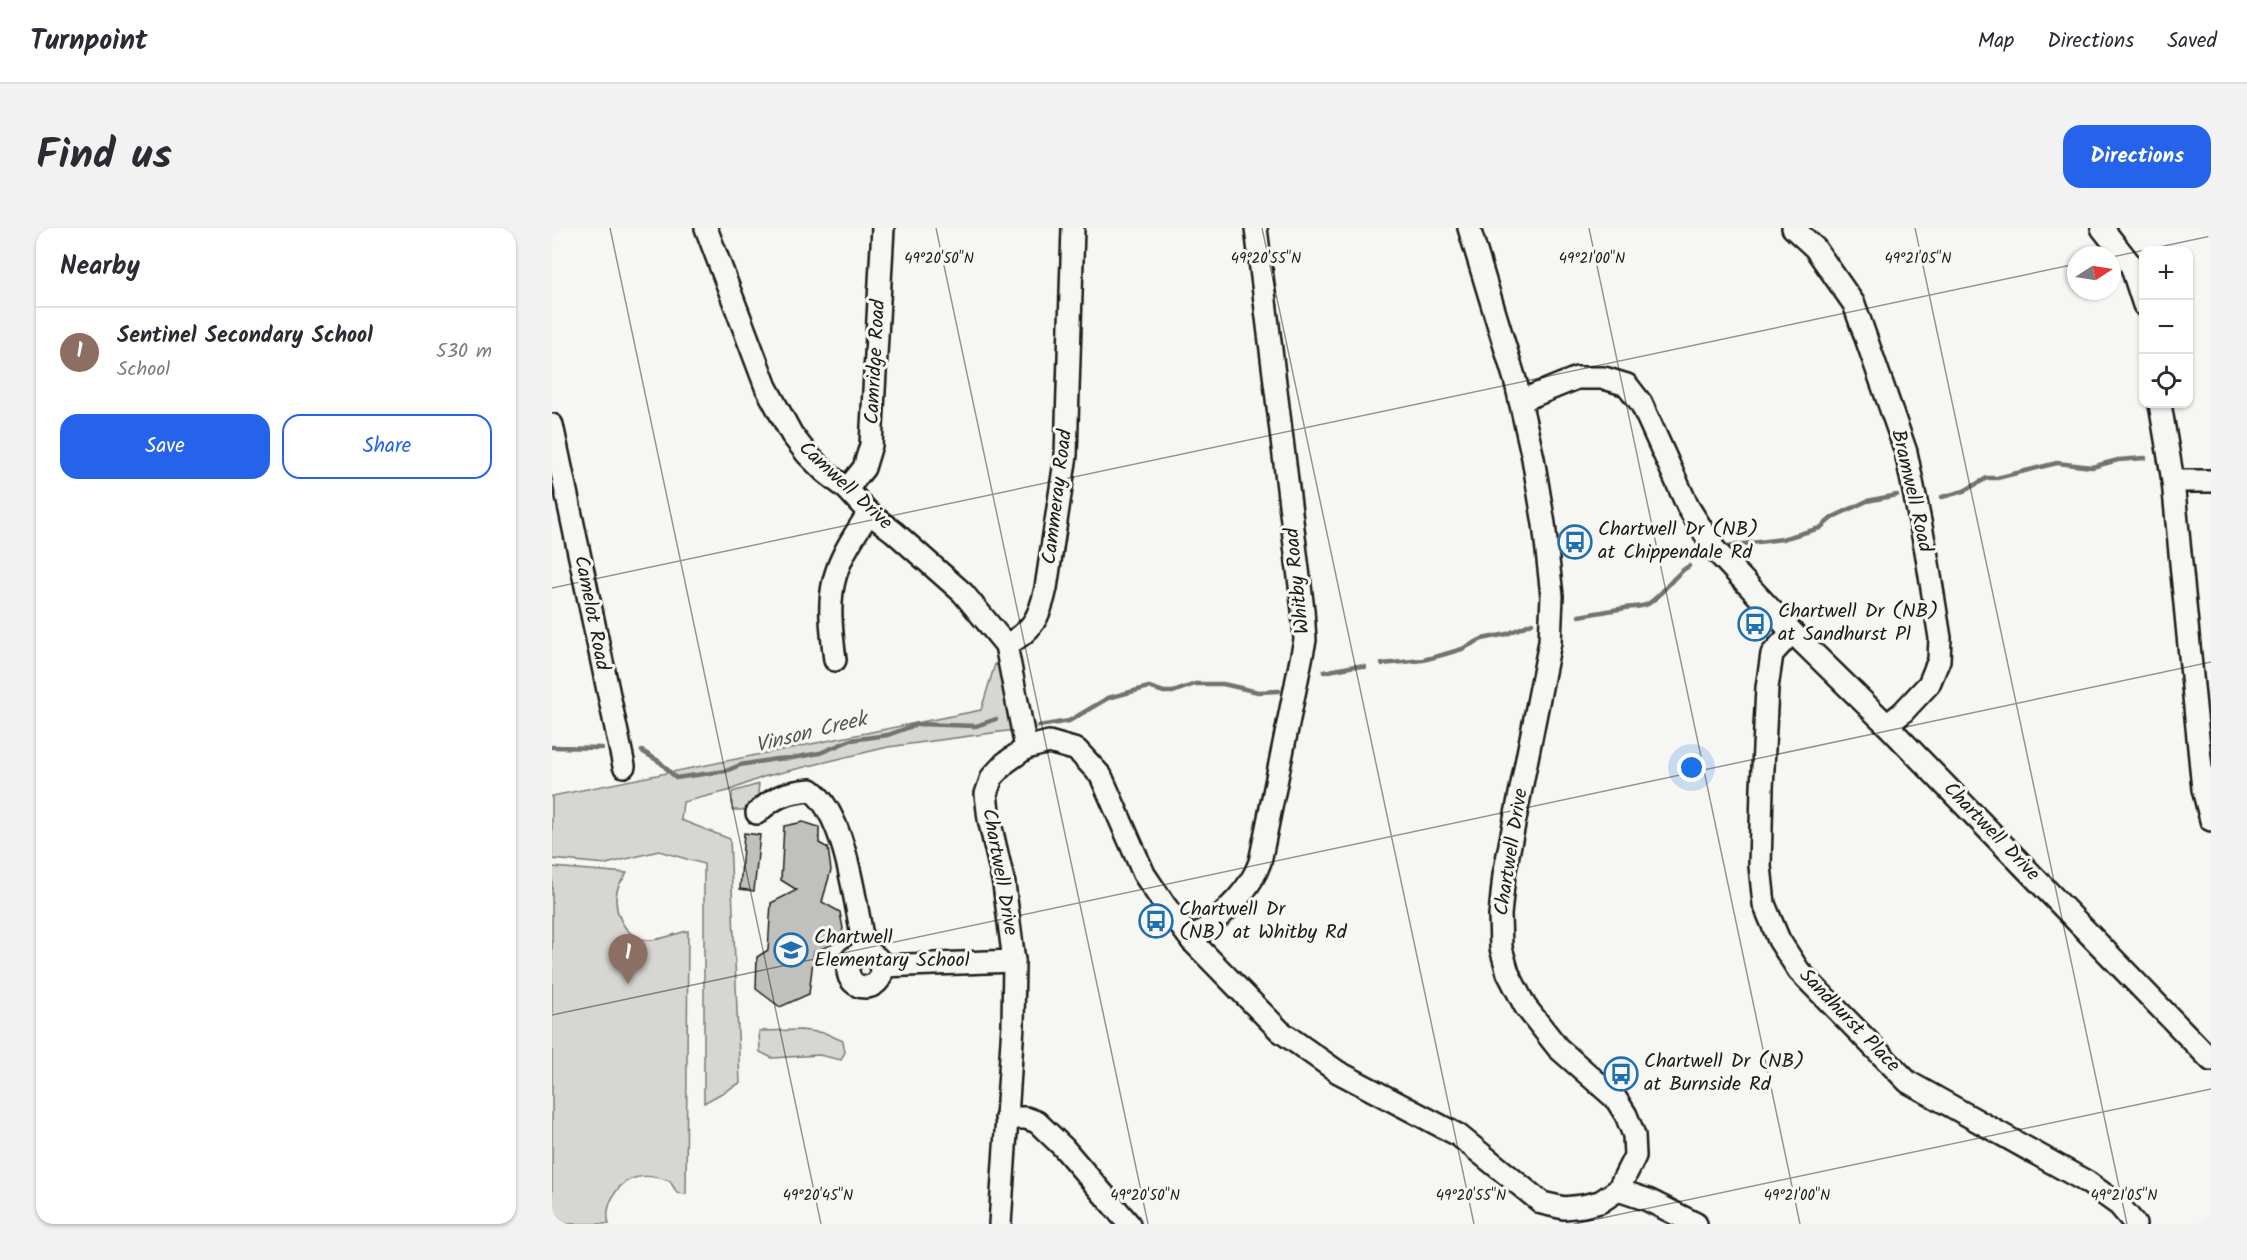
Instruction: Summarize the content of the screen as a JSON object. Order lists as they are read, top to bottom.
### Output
{
  "streets": {
    "street": [
      "Camridge Road",
      "Camwell Drive",
      "Bramwell Road",
      "Cammeray Road",
      "Whitby Road",
      "Camelot Road",
      "Chartwell Drive",
      "Sandhurst Place"
    ]
  },
  "crossings": [
    ["Camridge Road", "Camwell Drive"],
    ["Camwell Drive", "Cammeray Road"],
    ["Bramwell Road", "Chartwell Drive"],
    ["Whitby Road", "Chartwell Drive"],
    ["Chartwell Drive", "Sandhurst Place"]
  ],
  "water": ["Vinson Creek"],
  "places": {
    "bus stop": [
      "Chartwell Dr (NB) at Chippendale Rd",
      "Chartwell Dr (NB) at Sandhurst Pl",
      "Chartwell Dr (NB) at Whitby Rd",
      "Chartwell Dr (NB) at Burnside Rd"
    ],
    "school or university": ["Chartwell Elementary School"]
  },
  "north": "right",
  "page": {
    "header": "Turnpoint",
    "nav": ["Map", "Directions", "Saved"],
    "title": "Find us",
    "buttons": [
      "Directions",
      ["Save", "Share"]
    ],
    "heading": "Nearby",
    "map_buttons": ["+", "−"],
    "list": [
      {
        "mark": "1",
        "name": "Sentinel Secondary School",
        "note": "School",
        "value": "530 m"
      }
    ],
    "pins": "1"
  },
  "coordinates": [
    "49°20'50\"N",
    "49°20'55\"N",
    "49°21'00\"N",
    "49°21'05\"N",
    "49°20'45\"N"
  ]
}
